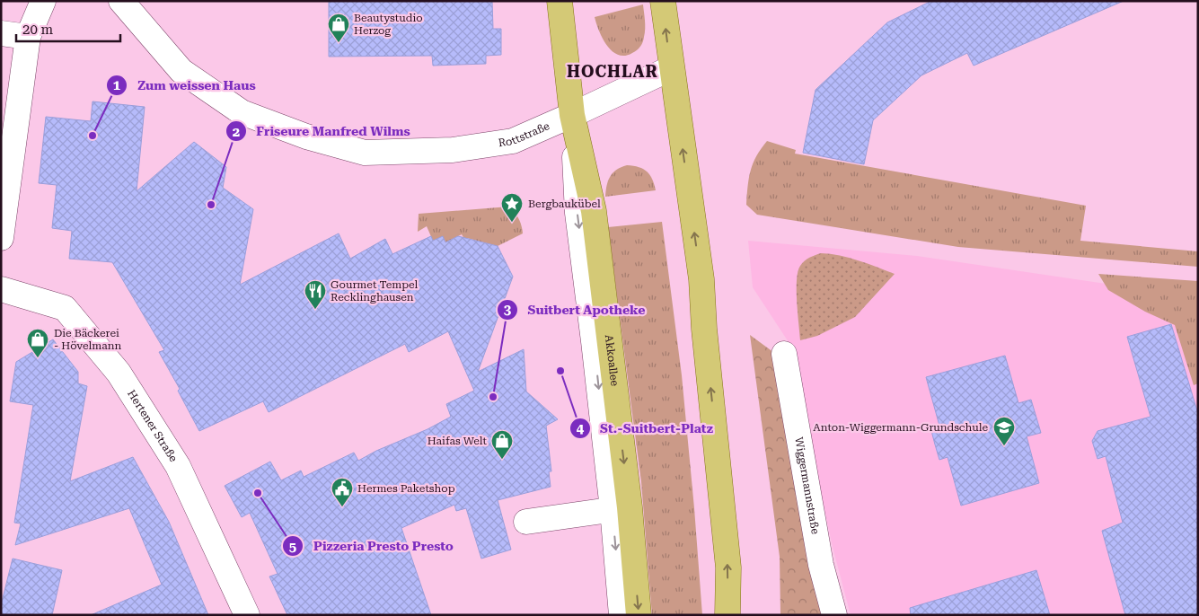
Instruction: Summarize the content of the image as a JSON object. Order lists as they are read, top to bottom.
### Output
{
  "streets": {
    "main road": ["Akkoallee"],
    "street": ["Rottstraße", "Hertener Straße", "Wiggermannstraße"]
  },
  "crossings": [
    ["Rottstraße", "Akkoallee"]
  ],
  "districts": ["HOCHLAR"],
  "places": {
    "shop": ["Beautystudio Herzog", "Die Bäckerei - Hövelmann", "Haifas Welt"],
    "other": [
      "Zum weissen Haus",
      "Friseure Manfred Wilms",
      "St.-Suitbert-Platz",
      "Suitbert Apotheke",
      "Pizzeria Presto Presto"
    ],
    "place": ["Bergbaukübel"],
    "restaurant": ["Gourmet Tempel Recklinghausen"],
    "school or university": ["Anton-Wiggermann-Grundschule"],
    "public building": ["Hermes Paketshop"]
  },
  "scale_bar": "20 m"
}
